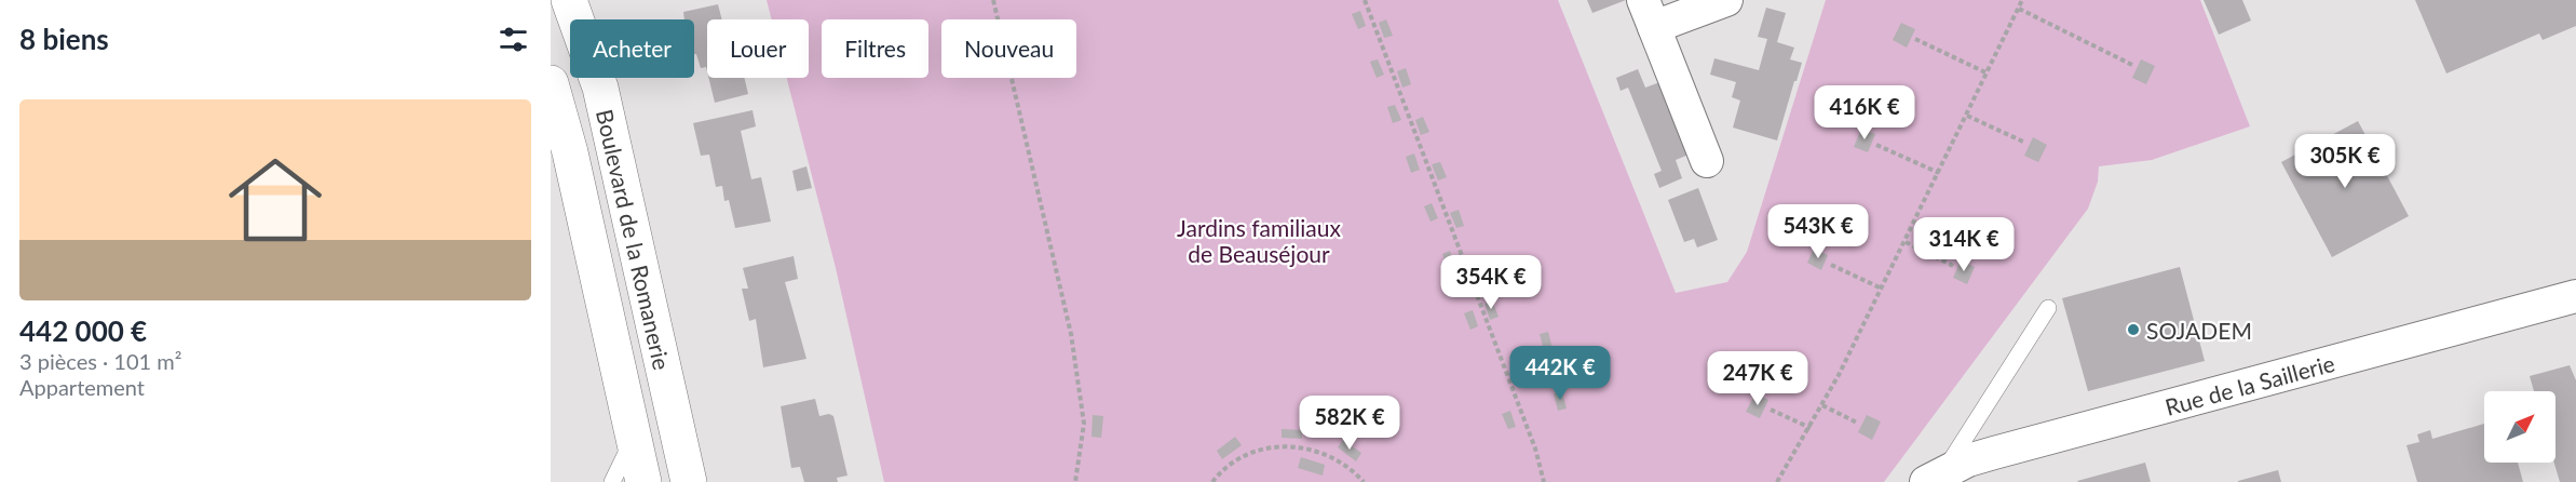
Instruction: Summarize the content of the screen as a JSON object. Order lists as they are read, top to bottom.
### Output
{
  "streets": {
    "street": ["Boulevard de la Romanerie", "Rue de la Saillerie"]
  },
  "parks": ["Jardins familiaux de Beauséjour"],
  "places": ["SOJADEM"],
  "north": "top right",
  "page": {
    "heading": "8 biens",
    "chip": [
      "Acheter",
      "Louer",
      "Filtres",
      "Nouveau"
    ],
    "list": [
      {
        "name": "442 000 €",
        "note": "3 pièces · 101 m² · Appartement"
      }
    ],
    "price": [
      "416K €",
      "305K €",
      "543K €",
      "314K €",
      "354K €",
      "442K €",
      "247K €",
      "582K €"
    ]
  }
}
